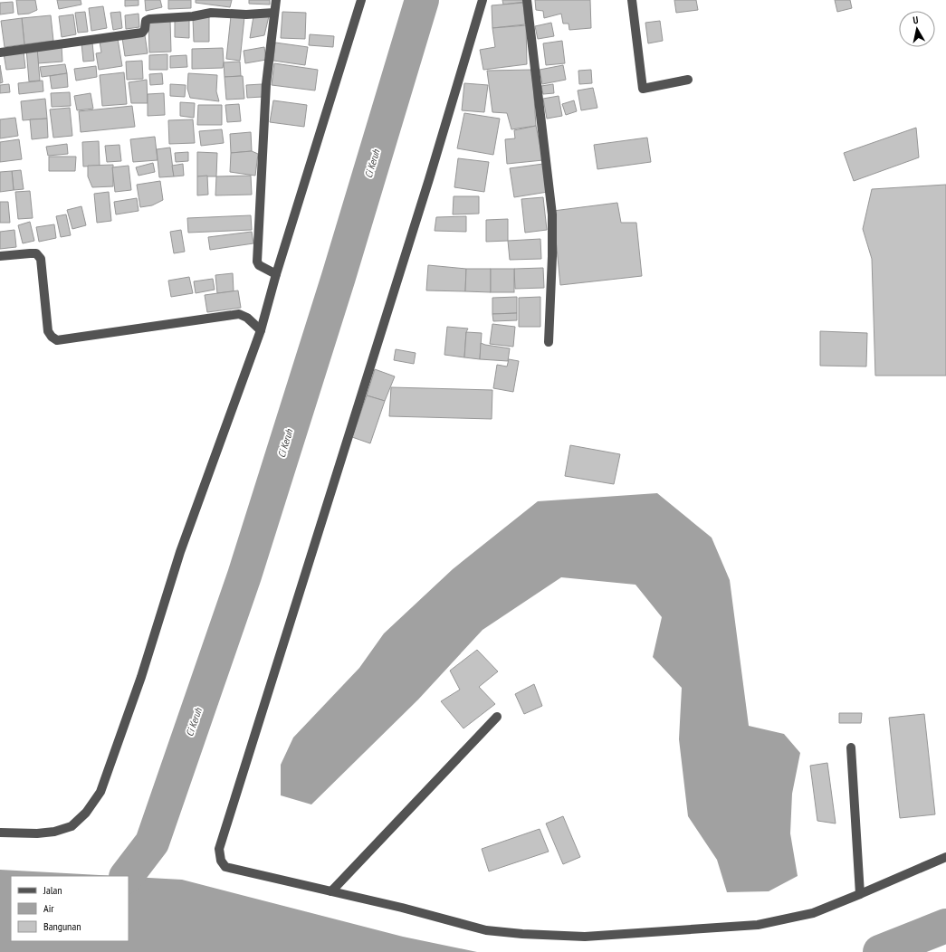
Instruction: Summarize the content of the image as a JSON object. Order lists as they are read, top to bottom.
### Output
{
  "water": ["Ci Keruh"],
  "legend": ["Jalan", "Air", "Bangunan"],
  "north": "top"
}
